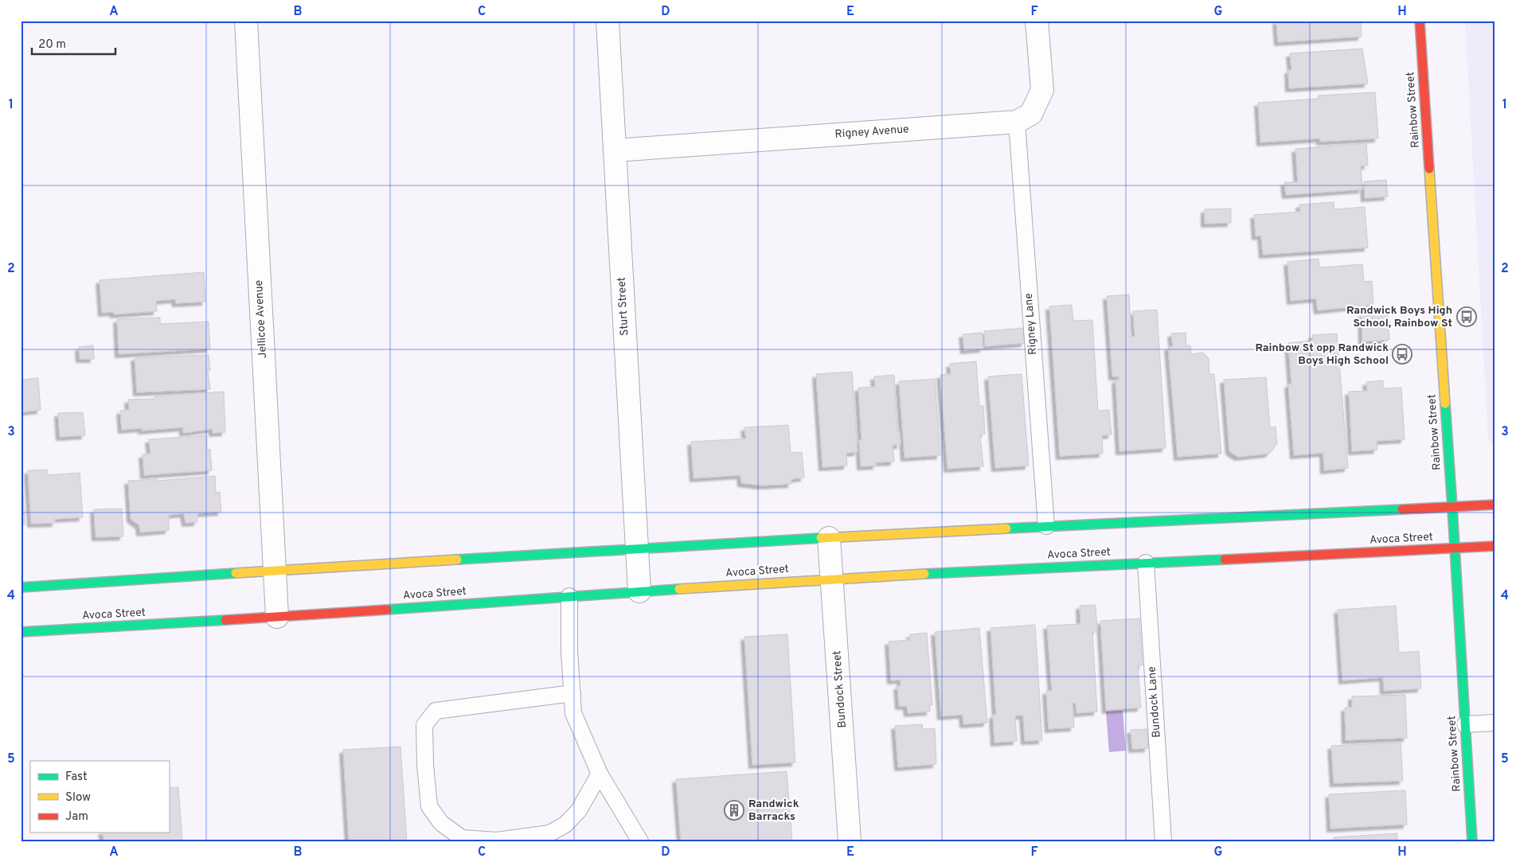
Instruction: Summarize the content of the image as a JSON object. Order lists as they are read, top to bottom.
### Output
{
  "streets": {
    "main road": ["Rainbow Street", "Avoca Street"],
    "street": [
      "Rigney Avenue",
      "Sturt Street",
      "Jellicoe Avenue",
      "Bundock Street"
    ],
    "lane": ["Rigney Lane", "Bundock Lane"]
  },
  "crossings": [
    ["Rainbow Street", "Avoca Street"],
    ["Rigney Avenue", "Sturt Street"],
    ["Rigney Avenue", "Rigney Lane"],
    ["Sturt Street", "Avoca Street"],
    ["Jellicoe Avenue", "Avoca Street"],
    ["Avoca Street", "Bundock Street"],
    ["Avoca Street", "Bundock Lane"]
  ],
  "places": {
    "bus stop": ["Randwick Boys High School, Rainbow St", "Rainbow St opp Randwick Boys High School"],
    "building": ["Randwick Barracks"]
  },
  "legend": ["Fast", "Slow", "Jam"],
  "scale_bar": "20 m",
  "grid": {
    "columns": [
      "A",
      "B",
      "C",
      "D",
      "E",
      "F",
      "G",
      "H"
    ],
    "rows": [
      "1",
      "2",
      "3",
      "4",
      "5"
    ]
  }
}
